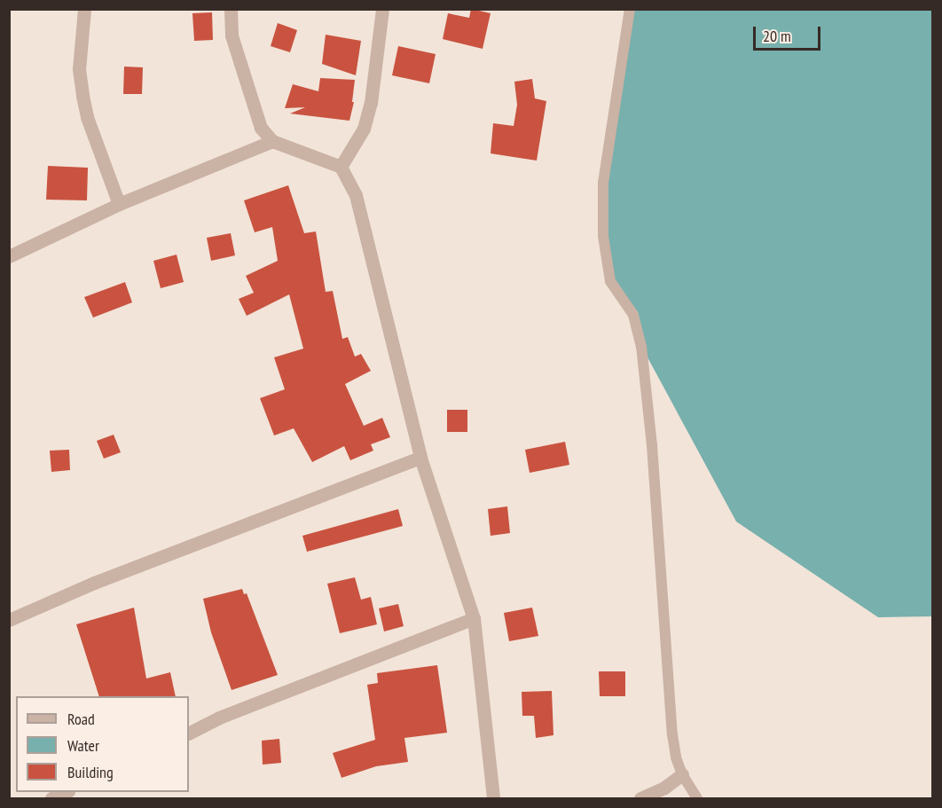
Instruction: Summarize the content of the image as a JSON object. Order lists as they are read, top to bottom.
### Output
{
  "legend": ["Road", "Water", "Building"],
  "scale_bar": "20 m"
}
